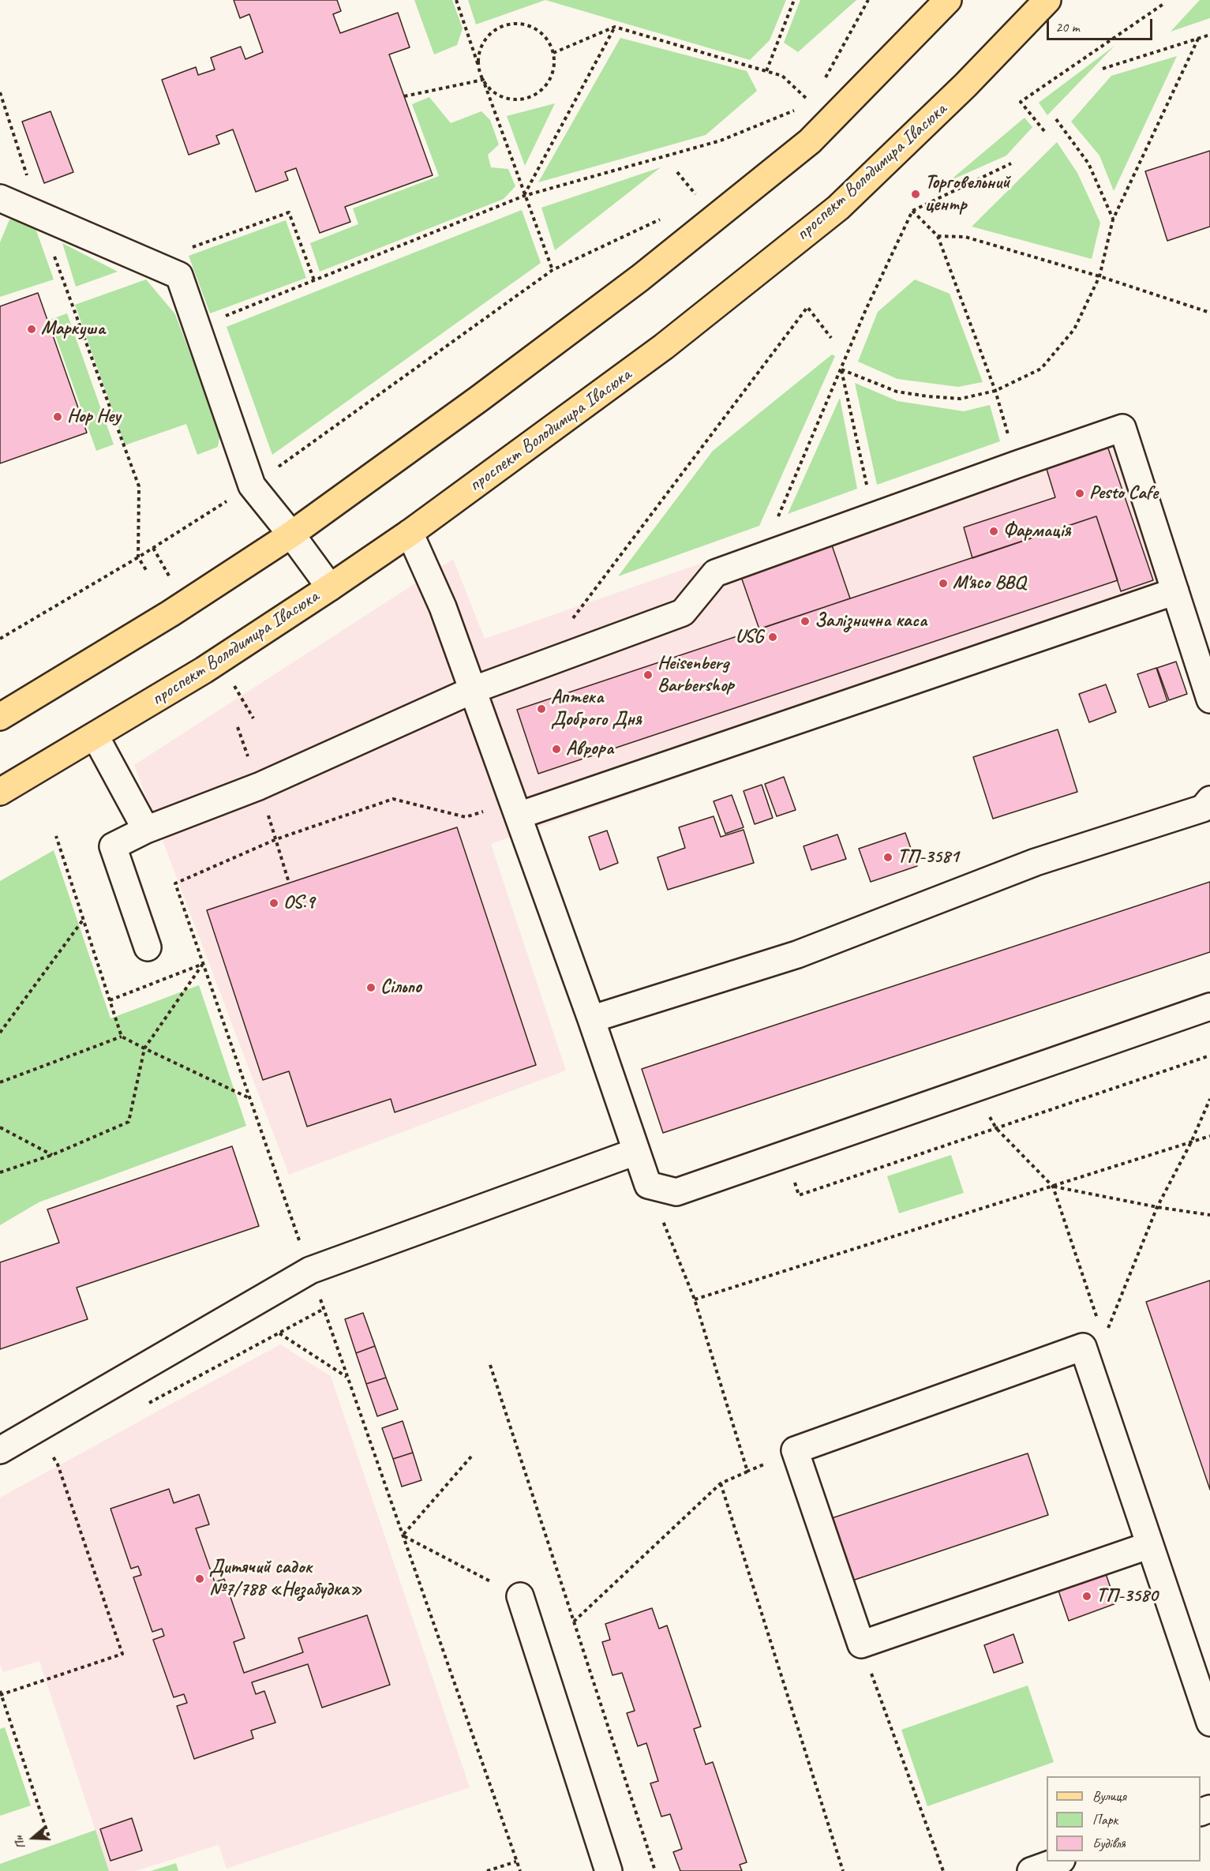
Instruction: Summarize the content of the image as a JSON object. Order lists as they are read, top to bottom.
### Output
{
  "streets": {
    "main road": ["проспект Володимира Івасюка"]
  },
  "places": [
    "Торговельний центр",
    "Маркуша",
    "Hop Hey",
    "Pesto Cafe",
    "Фармація",
    "M'ясо BBQ",
    "Залізнична каса",
    "USG",
    "Heisenberg Barbershop",
    "Аптека Доброго Дня",
    "Аврора",
    "ТП-3581",
    "OS.9",
    "Сільпо",
    "Дитячий садок №7/788 «Незабудка»",
    "ТП-3580"
  ],
  "legend": ["Вулиця", "Парк", "Будівля"],
  "scale_bar": "20 m",
  "north": "left"
}
